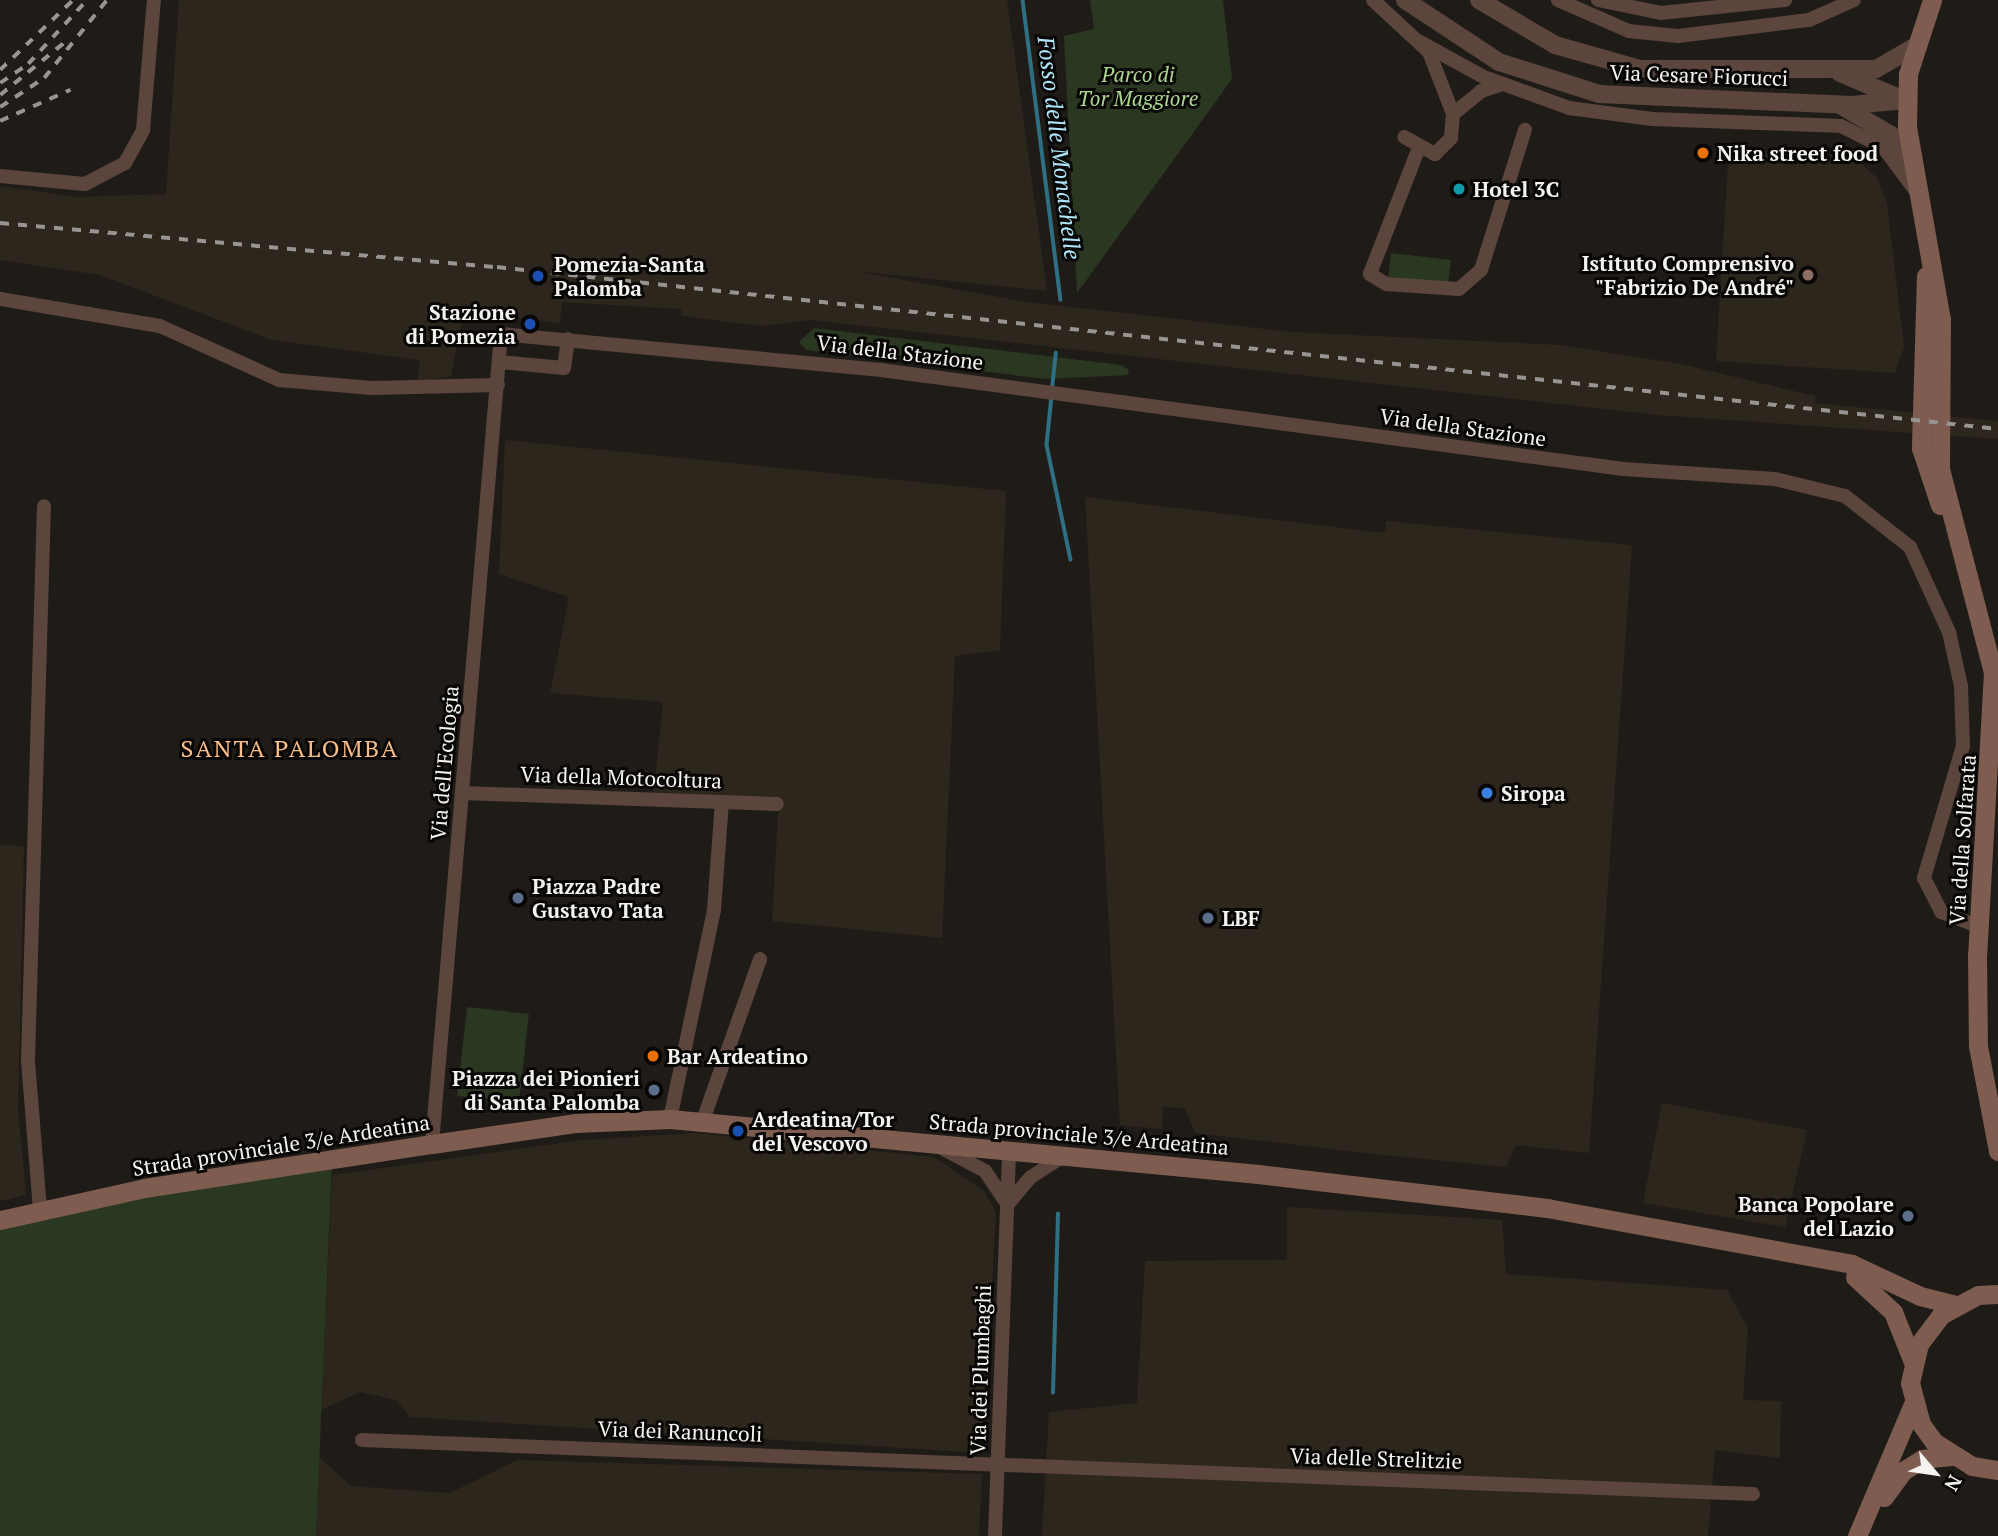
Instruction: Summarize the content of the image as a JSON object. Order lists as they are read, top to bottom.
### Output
{
  "streets": {
    "main road": ["Via della Solfarata", "Strada provinciale 3/e Ardeatina"],
    "street": [
      "Via Cesare Fiorucci",
      "Via della Stazione",
      "Via dell'Ecologia",
      "Via della Motocoltura",
      "Via dei Plumbaghi",
      "Via dei Ranuncoli",
      "Via delle Strelitzie"
    ]
  },
  "crossings": [
    ["Via Cesare Fiorucci", "Via della Solfarata"],
    ["Via della Stazione", "Via della Solfarata"],
    ["Via dell'Ecologia", "Via della Motocoltura"],
    ["Via dell'Ecologia", "Strada provinciale 3/e Ardeatina"],
    ["Strada provinciale 3/e Ardeatina", "Via dei Plumbaghi"],
    ["Via dei Plumbaghi", "Via dei Ranuncoli"],
    ["Via dei Plumbaghi", "Via delle Strelitzie"],
    ["Via dei Ranuncoli", "Via delle Strelitzie"]
  ],
  "districts": ["SANTA PALOMBA"],
  "water": ["Fosso delle Monachelle"],
  "parks": ["Parco di Tor Maggiore"],
  "places": [
    "Nika street food",
    "Hotel 3C",
    "Istituto Comprensivo \"Fabrizio De André\"",
    "Pomezia-Santa Palomba",
    "Stazione di Pomezia",
    "Siropa",
    "Piazza Padre Gustavo Tata",
    "LBF",
    "Bar Ardeatino",
    "Piazza dei Pionieri di Santa Palomba",
    "Ardeatina/Tor del Vescovo",
    "Banca Popolare del Lazio"
  ],
  "north": "bottom right"
}
